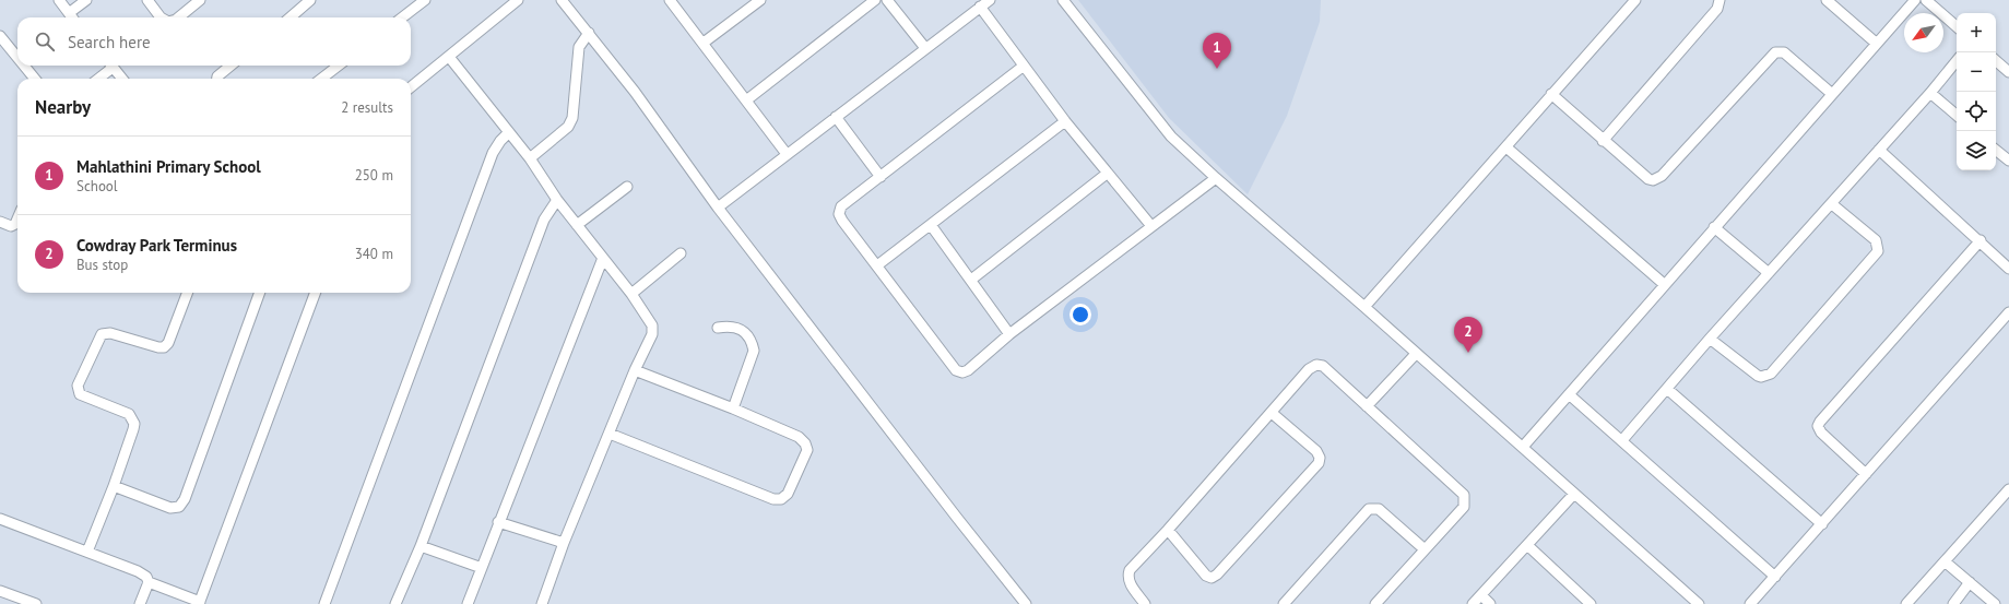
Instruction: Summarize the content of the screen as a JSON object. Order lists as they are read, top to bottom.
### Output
{
  "north": "bottom left",
  "page": {
    "map_buttons": ["+", "−"],
    "search": "Search here",
    "pins": ["1", "2"],
    "heading": ["Nearby", "2 results"],
    "list": [
      {
        "mark": "1",
        "name": "Mahlathini Primary School",
        "note": "School",
        "value": "250 m"
      },
      {
        "mark": "2",
        "name": "Cowdray Park Terminus",
        "note": "Bus stop",
        "value": "340 m"
      }
    ]
  }
}
